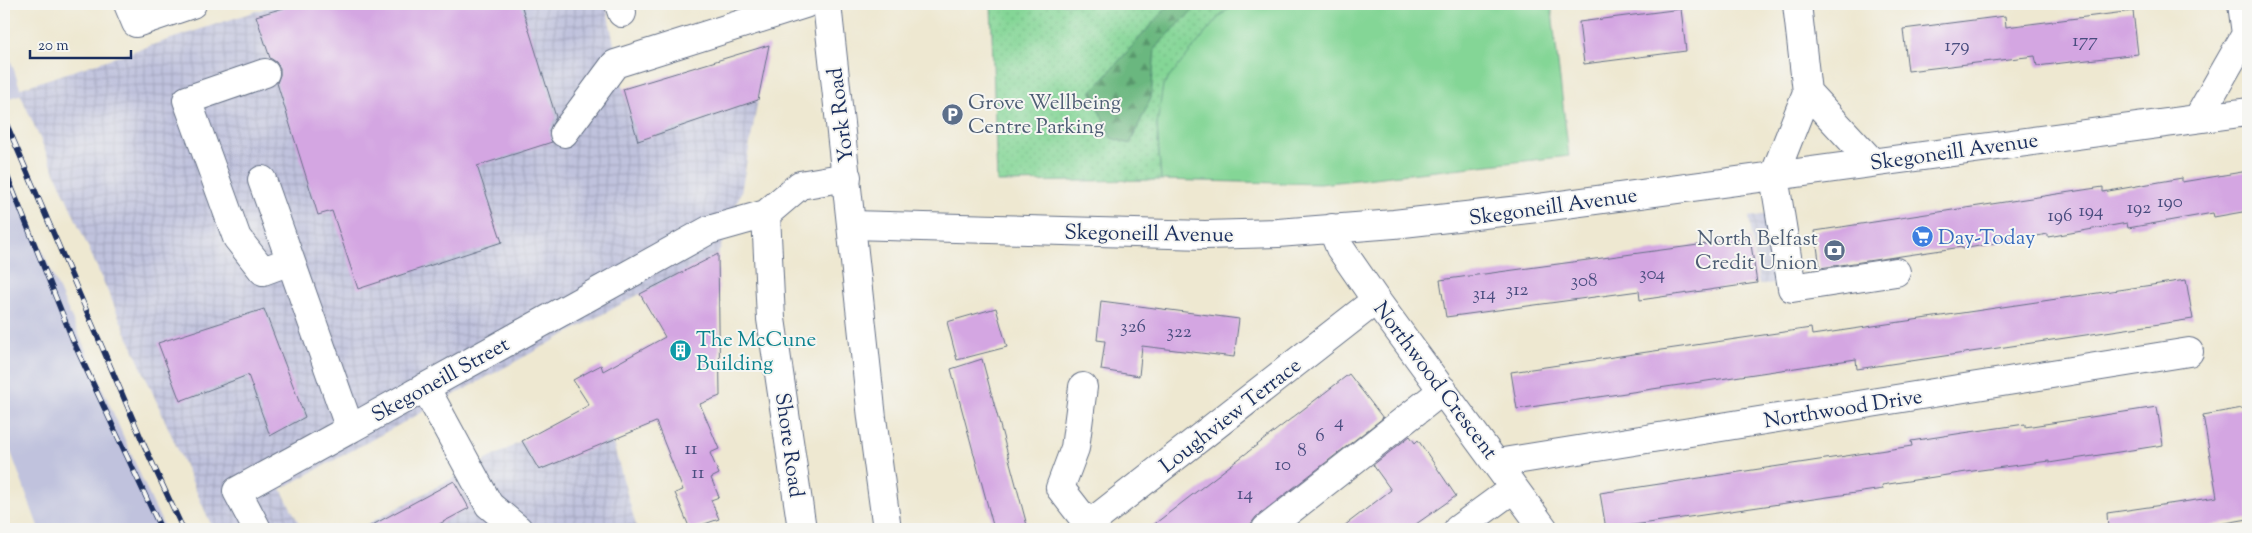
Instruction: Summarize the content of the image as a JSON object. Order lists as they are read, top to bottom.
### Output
{
  "streets": {
    "street": [
      "York Road",
      "Skegoneill Avenue",
      "Skegoneill Street",
      "Northwood Crescent",
      "Northwood Drive",
      "Loughview Terrace",
      "Shore Road"
    ]
  },
  "crossings": [
    ["York Road", "Skegoneill Avenue"],
    ["Skegoneill Avenue", "Northwood Crescent"],
    ["Skegoneill Street", "Shore Road"],
    ["Northwood Crescent", "Northwood Drive"],
    ["Northwood Crescent", "Loughview Terrace"]
  ],
  "places": {
    "parking": ["Grove Wellbeing Centre Parking"],
    "supermarket": ["Day-Today"],
    "bank": ["North Belfast Credit Union"],
    "building": ["The McCune Building"]
  },
  "house_numbers": [
    "177",
    "179",
    "190",
    "192",
    "194",
    "196",
    "304",
    "308",
    "312",
    "314",
    "326",
    "322",
    "4",
    "6",
    "11",
    "8",
    "10",
    "11",
    "14"
  ],
  "scale_bar": "20 m"
}
